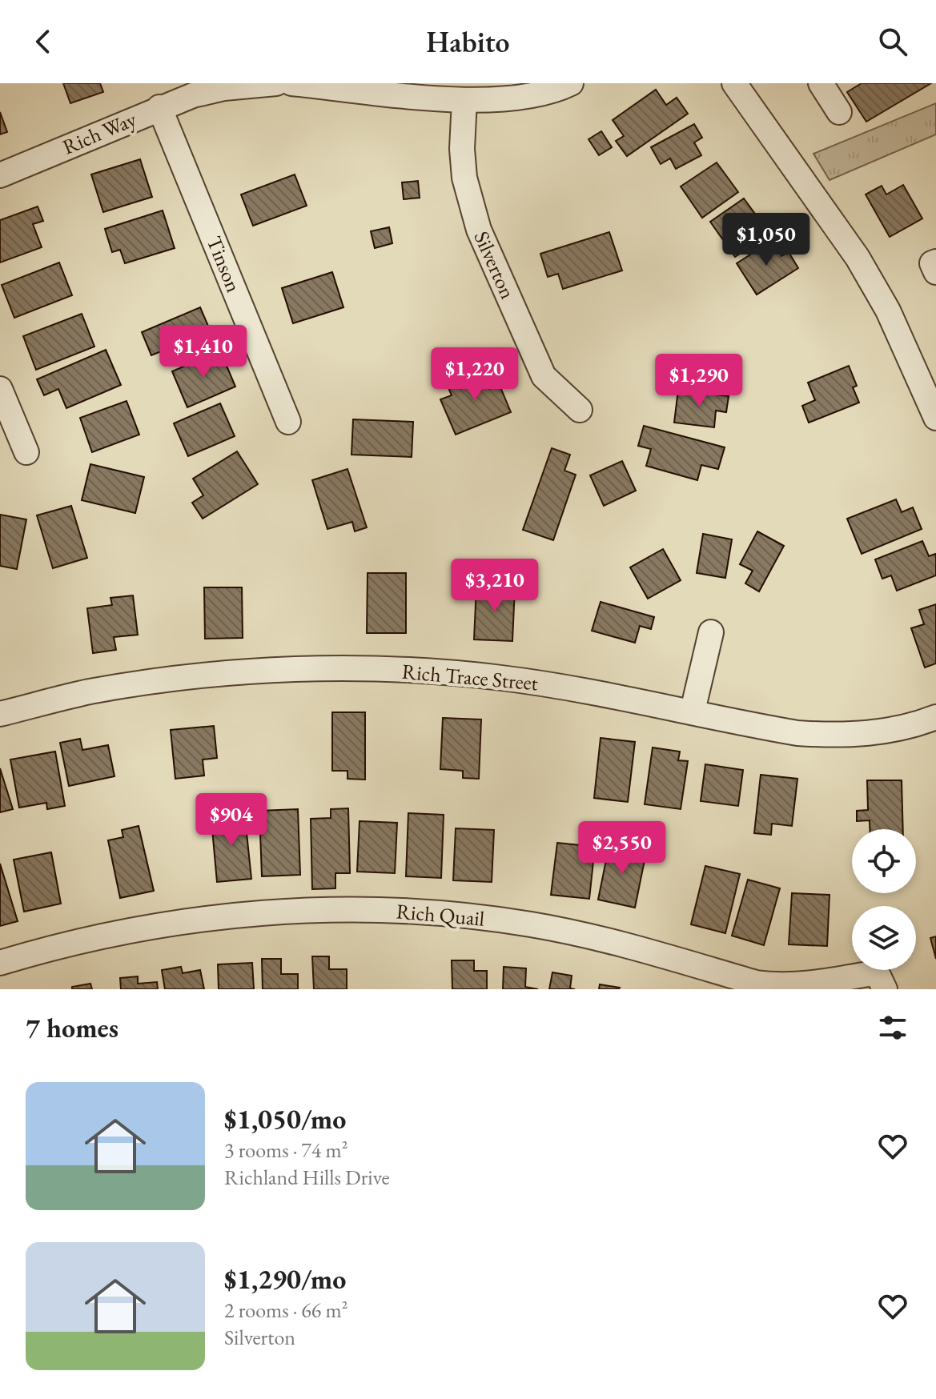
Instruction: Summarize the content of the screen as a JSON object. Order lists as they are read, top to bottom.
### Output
{
  "streets": {
    "street": [
      "Rich Way",
      "Tinson",
      "Silverton",
      "Rich Trace Street",
      "Rich Quail"
    ]
  },
  "crossings": [
    ["Rich Way", "Tinson"]
  ],
  "page": {
    "header": "Habito",
    "price": [
      "$1,050",
      "$1,410",
      "$1,220",
      "$1,290",
      "$3,210",
      "$904",
      "$2,550"
    ],
    "heading": "7 homes",
    "list": [
      {
        "name": "$1,050/mo",
        "note": "3 rooms · 74 m² · Richland Hills Drive"
      },
      {
        "name": "$1,290/mo",
        "note": "2 rooms · 66 m² · Silverton"
      }
    ]
  }
}
